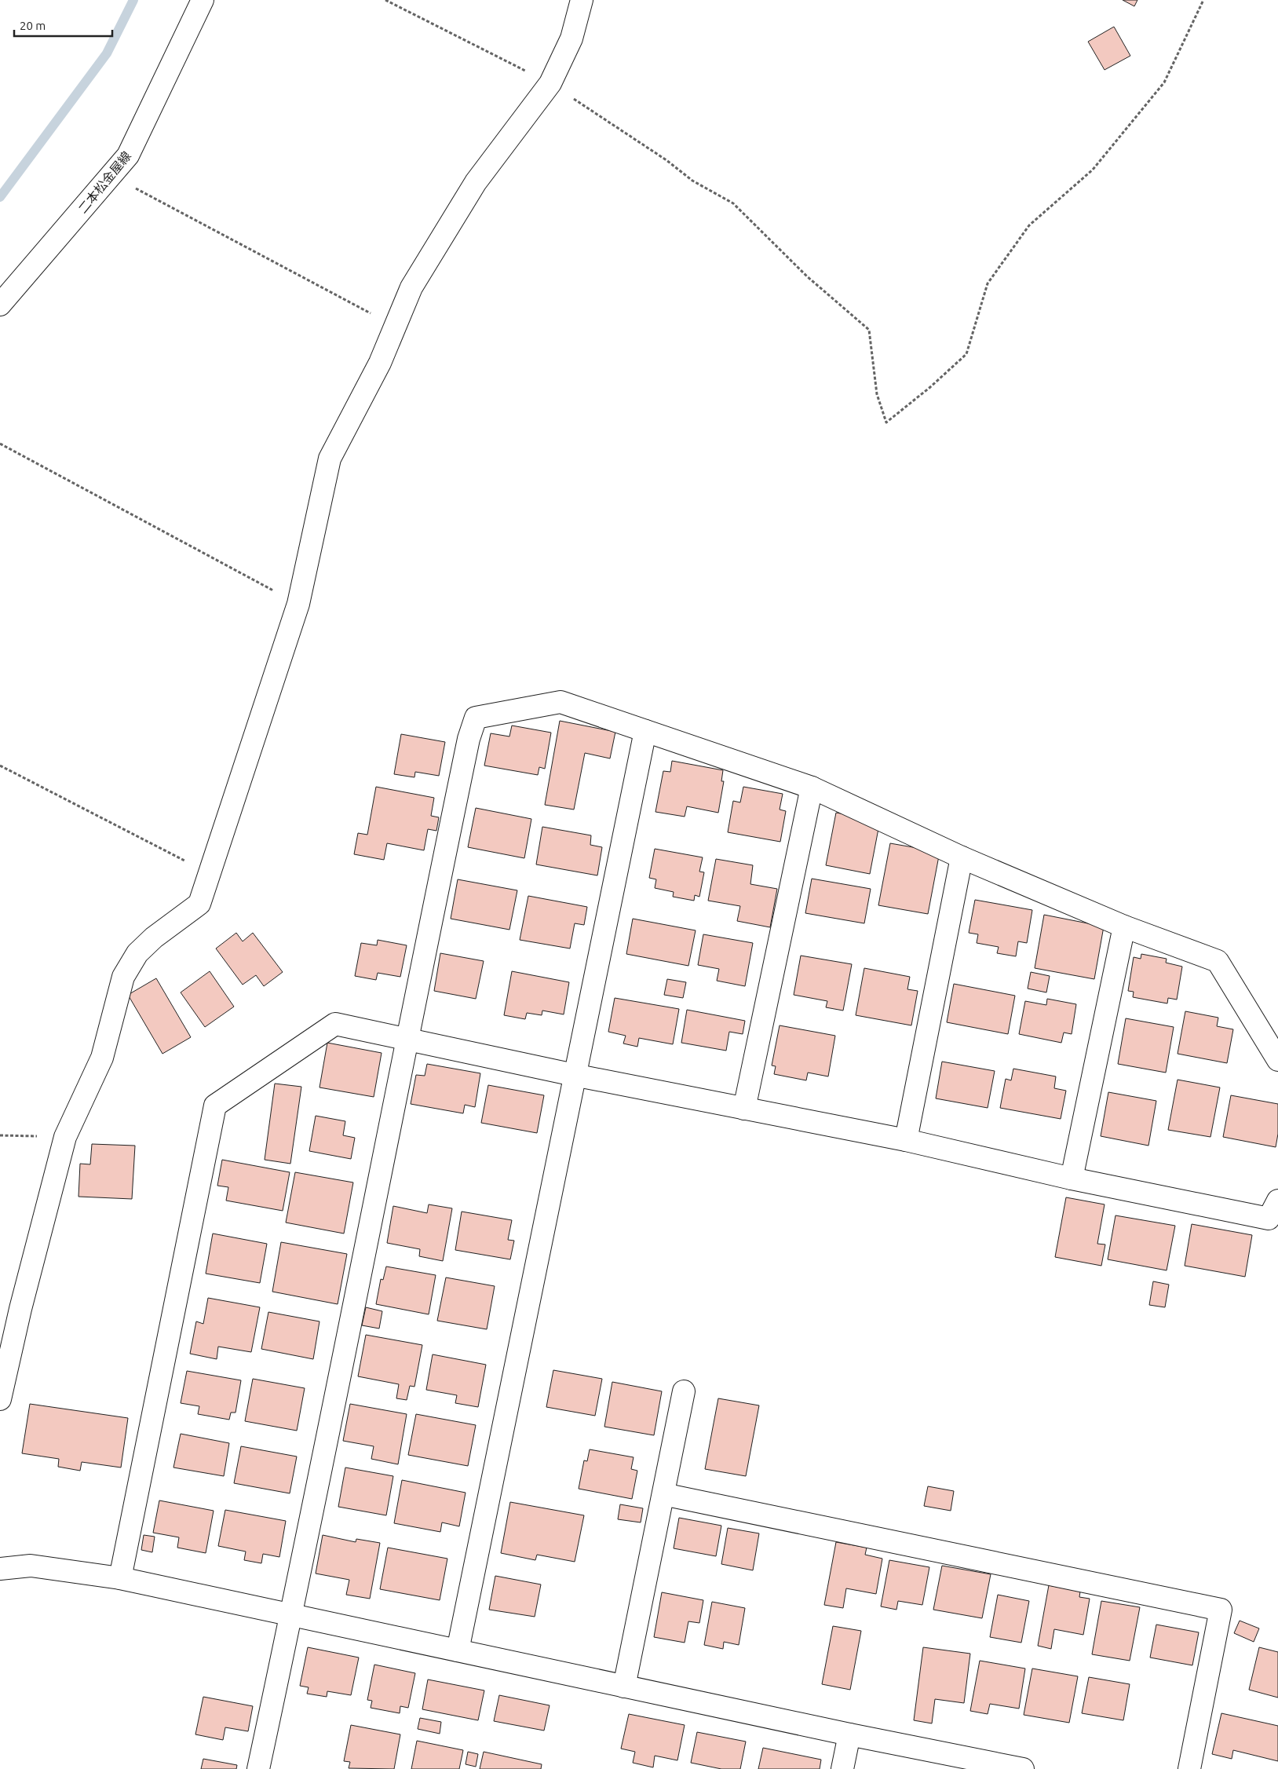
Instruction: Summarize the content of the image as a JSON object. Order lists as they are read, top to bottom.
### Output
{
  "streets": {
    "street": ["二本松金屋線"]
  },
  "scale_bar": "20 m"
}
